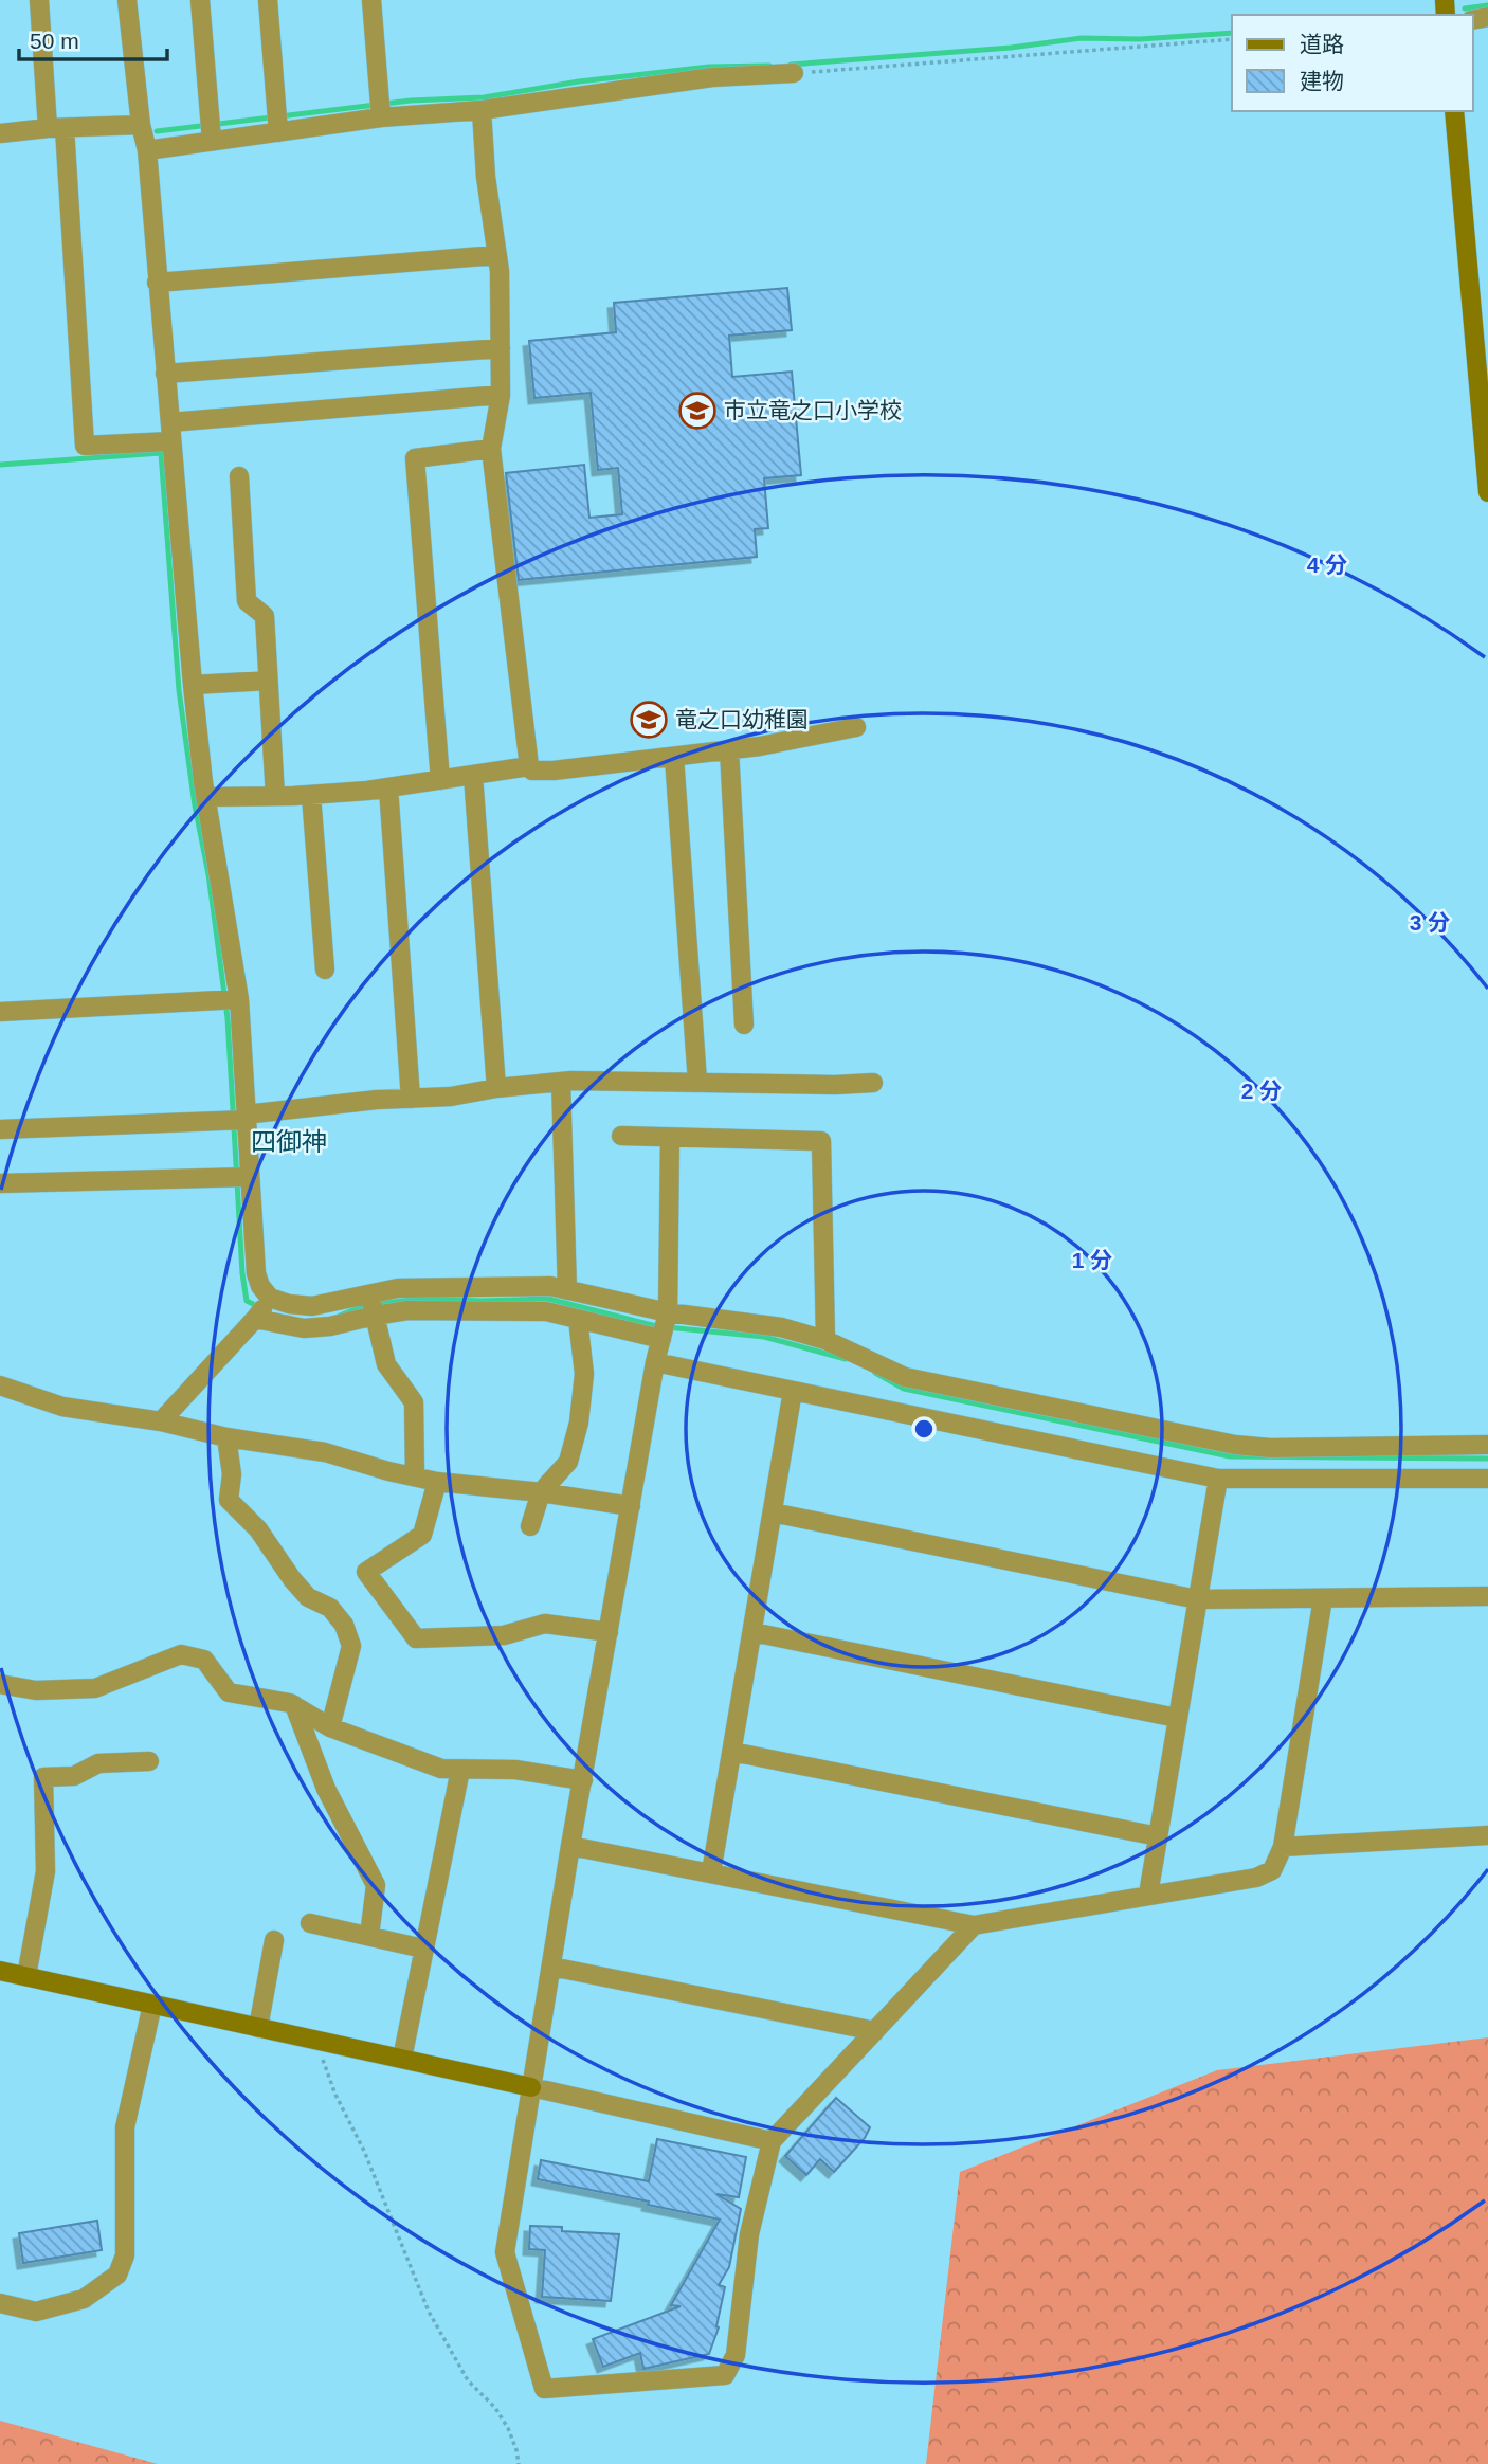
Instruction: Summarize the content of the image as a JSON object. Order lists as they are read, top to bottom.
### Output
{
  "districts": ["四御神"],
  "places": {
    "school or university": ["市立竜之口小学校", "竜之口幼稚園"]
  },
  "legend": ["道路", "建物"],
  "scale_bar": "50 m",
  "rings": [
    "4 分",
    "3 分",
    "2 分",
    "1 分"
  ]
}
